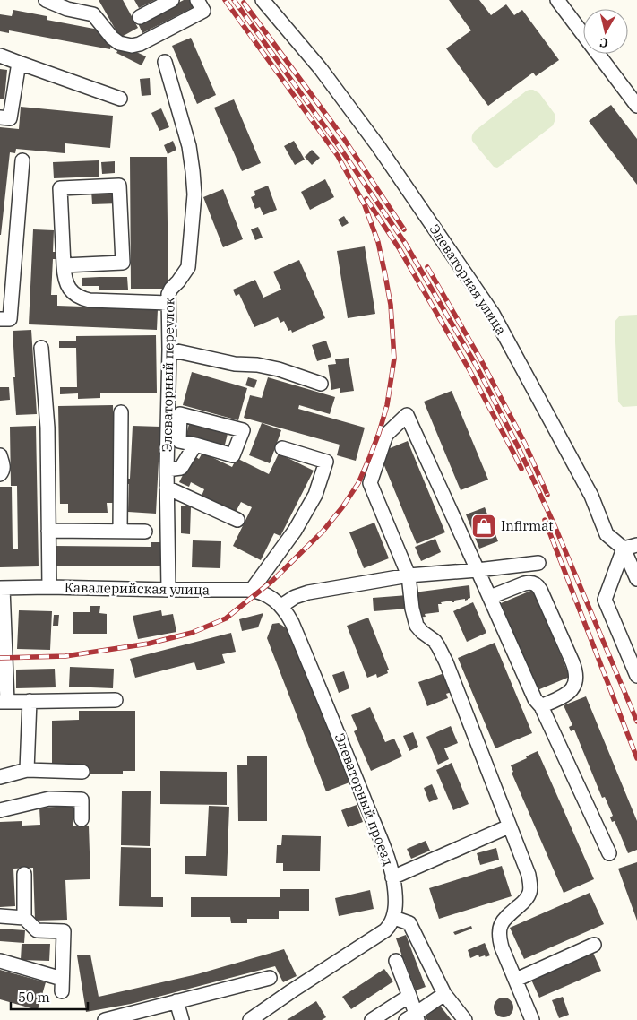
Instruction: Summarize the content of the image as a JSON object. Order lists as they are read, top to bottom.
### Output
{
  "streets": {
    "street": [
      "Элеваторная улица",
      "Элеваторный переулок",
      "Кавалерийская улица",
      "Элеваторный проезд"
    ]
  },
  "crossings": [
    ["Элеваторный переулок", "Кавалерийская улица"],
    ["Кавалерийская улица", "Элеваторный проезд"]
  ],
  "places": {
    "shop": ["Infirmat"]
  },
  "scale_bar": "50 m",
  "north": "bottom"
}
